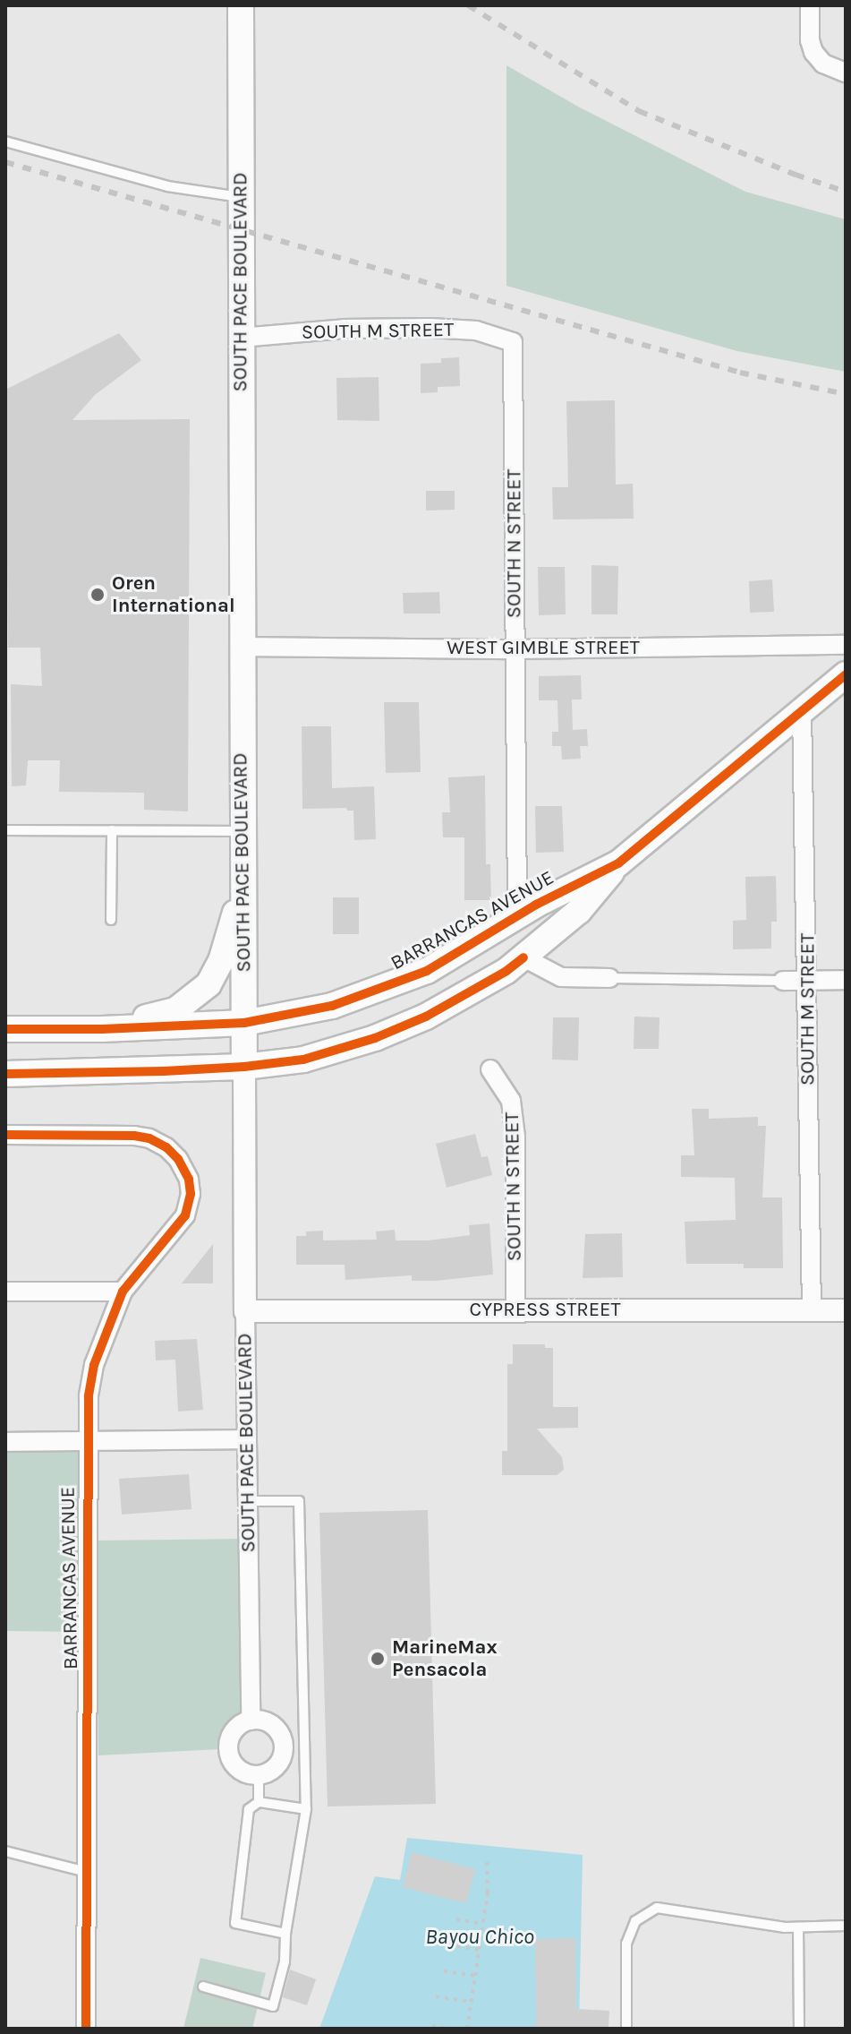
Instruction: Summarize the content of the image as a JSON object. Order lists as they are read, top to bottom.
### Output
{
  "streets": {
    "main road": ["SOUTH PACE BOULEVARD", "BARRANCAS AVENUE"],
    "street": [
      "SOUTH M STREET",
      "SOUTH N STREET",
      "WEST GIMBLE STREET",
      "CYPRESS STREET"
    ]
  },
  "crossings": [
    ["SOUTH PACE BOULEVARD", "SOUTH M STREET"],
    ["SOUTH PACE BOULEVARD", "WEST GIMBLE STREET"],
    ["SOUTH PACE BOULEVARD", "BARRANCAS AVENUE"],
    ["SOUTH PACE BOULEVARD", "CYPRESS STREET"],
    ["SOUTH M STREET", "SOUTH N STREET"],
    ["SOUTH M STREET", "BARRANCAS AVENUE"],
    ["SOUTH M STREET", "CYPRESS STREET"],
    ["SOUTH N STREET", "WEST GIMBLE STREET"],
    ["SOUTH N STREET", "BARRANCAS AVENUE"],
    ["SOUTH N STREET", "CYPRESS STREET"]
  ],
  "water": ["Bayou Chico"],
  "places": ["Oren International", "MarineMax Pensacola"]
}
